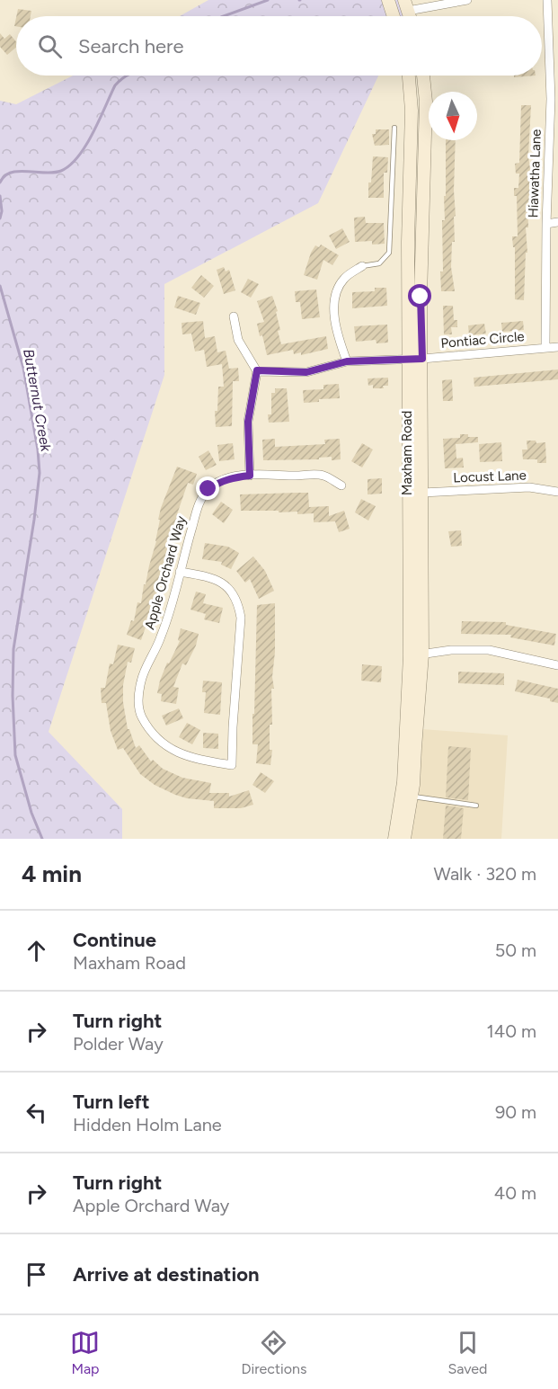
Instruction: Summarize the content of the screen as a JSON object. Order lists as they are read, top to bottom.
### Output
{
  "streets": {
    "main road": ["Maxham Road"],
    "street": [
      "Hiawatha Lane",
      "Pontiac Circle",
      "Locust Lane",
      "Apple Orchard Way"
    ]
  },
  "crossings": [
    ["Hiawatha Lane", "Pontiac Circle"],
    ["Pontiac Circle", "Maxham Road"],
    ["Maxham Road", "Locust Lane"]
  ],
  "water": ["Butternut Creek"],
  "north": "bottom",
  "page": {
    "search": "Search here",
    "heading": ["4 min", "Walk · 320 m"],
    "list": [
      ["Continue", "Maxham Road", "50 m"],
      ["Turn right", "Polder Way", "140 m"],
      ["Turn left", "Hidden Holm Lane", "90 m"],
      ["Turn right", "Apple Orchard Way", "40 m"],
      "Arrive at destination"
    ],
    "nav": ["Map", "Directions", "Saved"]
  }
}
